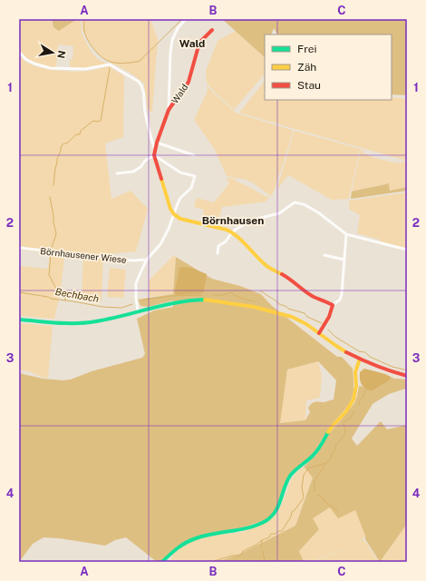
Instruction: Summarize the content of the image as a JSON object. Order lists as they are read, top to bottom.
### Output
{
  "streets": {
    "street": ["Wald", "Börnhausener Wiese"]
  },
  "districts": ["Wald", "Börnhausen"],
  "water": ["Bechbach"],
  "legend": ["Frei", "Zäh", "Stau"],
  "north": "right",
  "grid": {
    "columns": ["A", "B", "C"],
    "rows": [
      "1",
      "2",
      "3",
      "4"
    ]
  }
}
